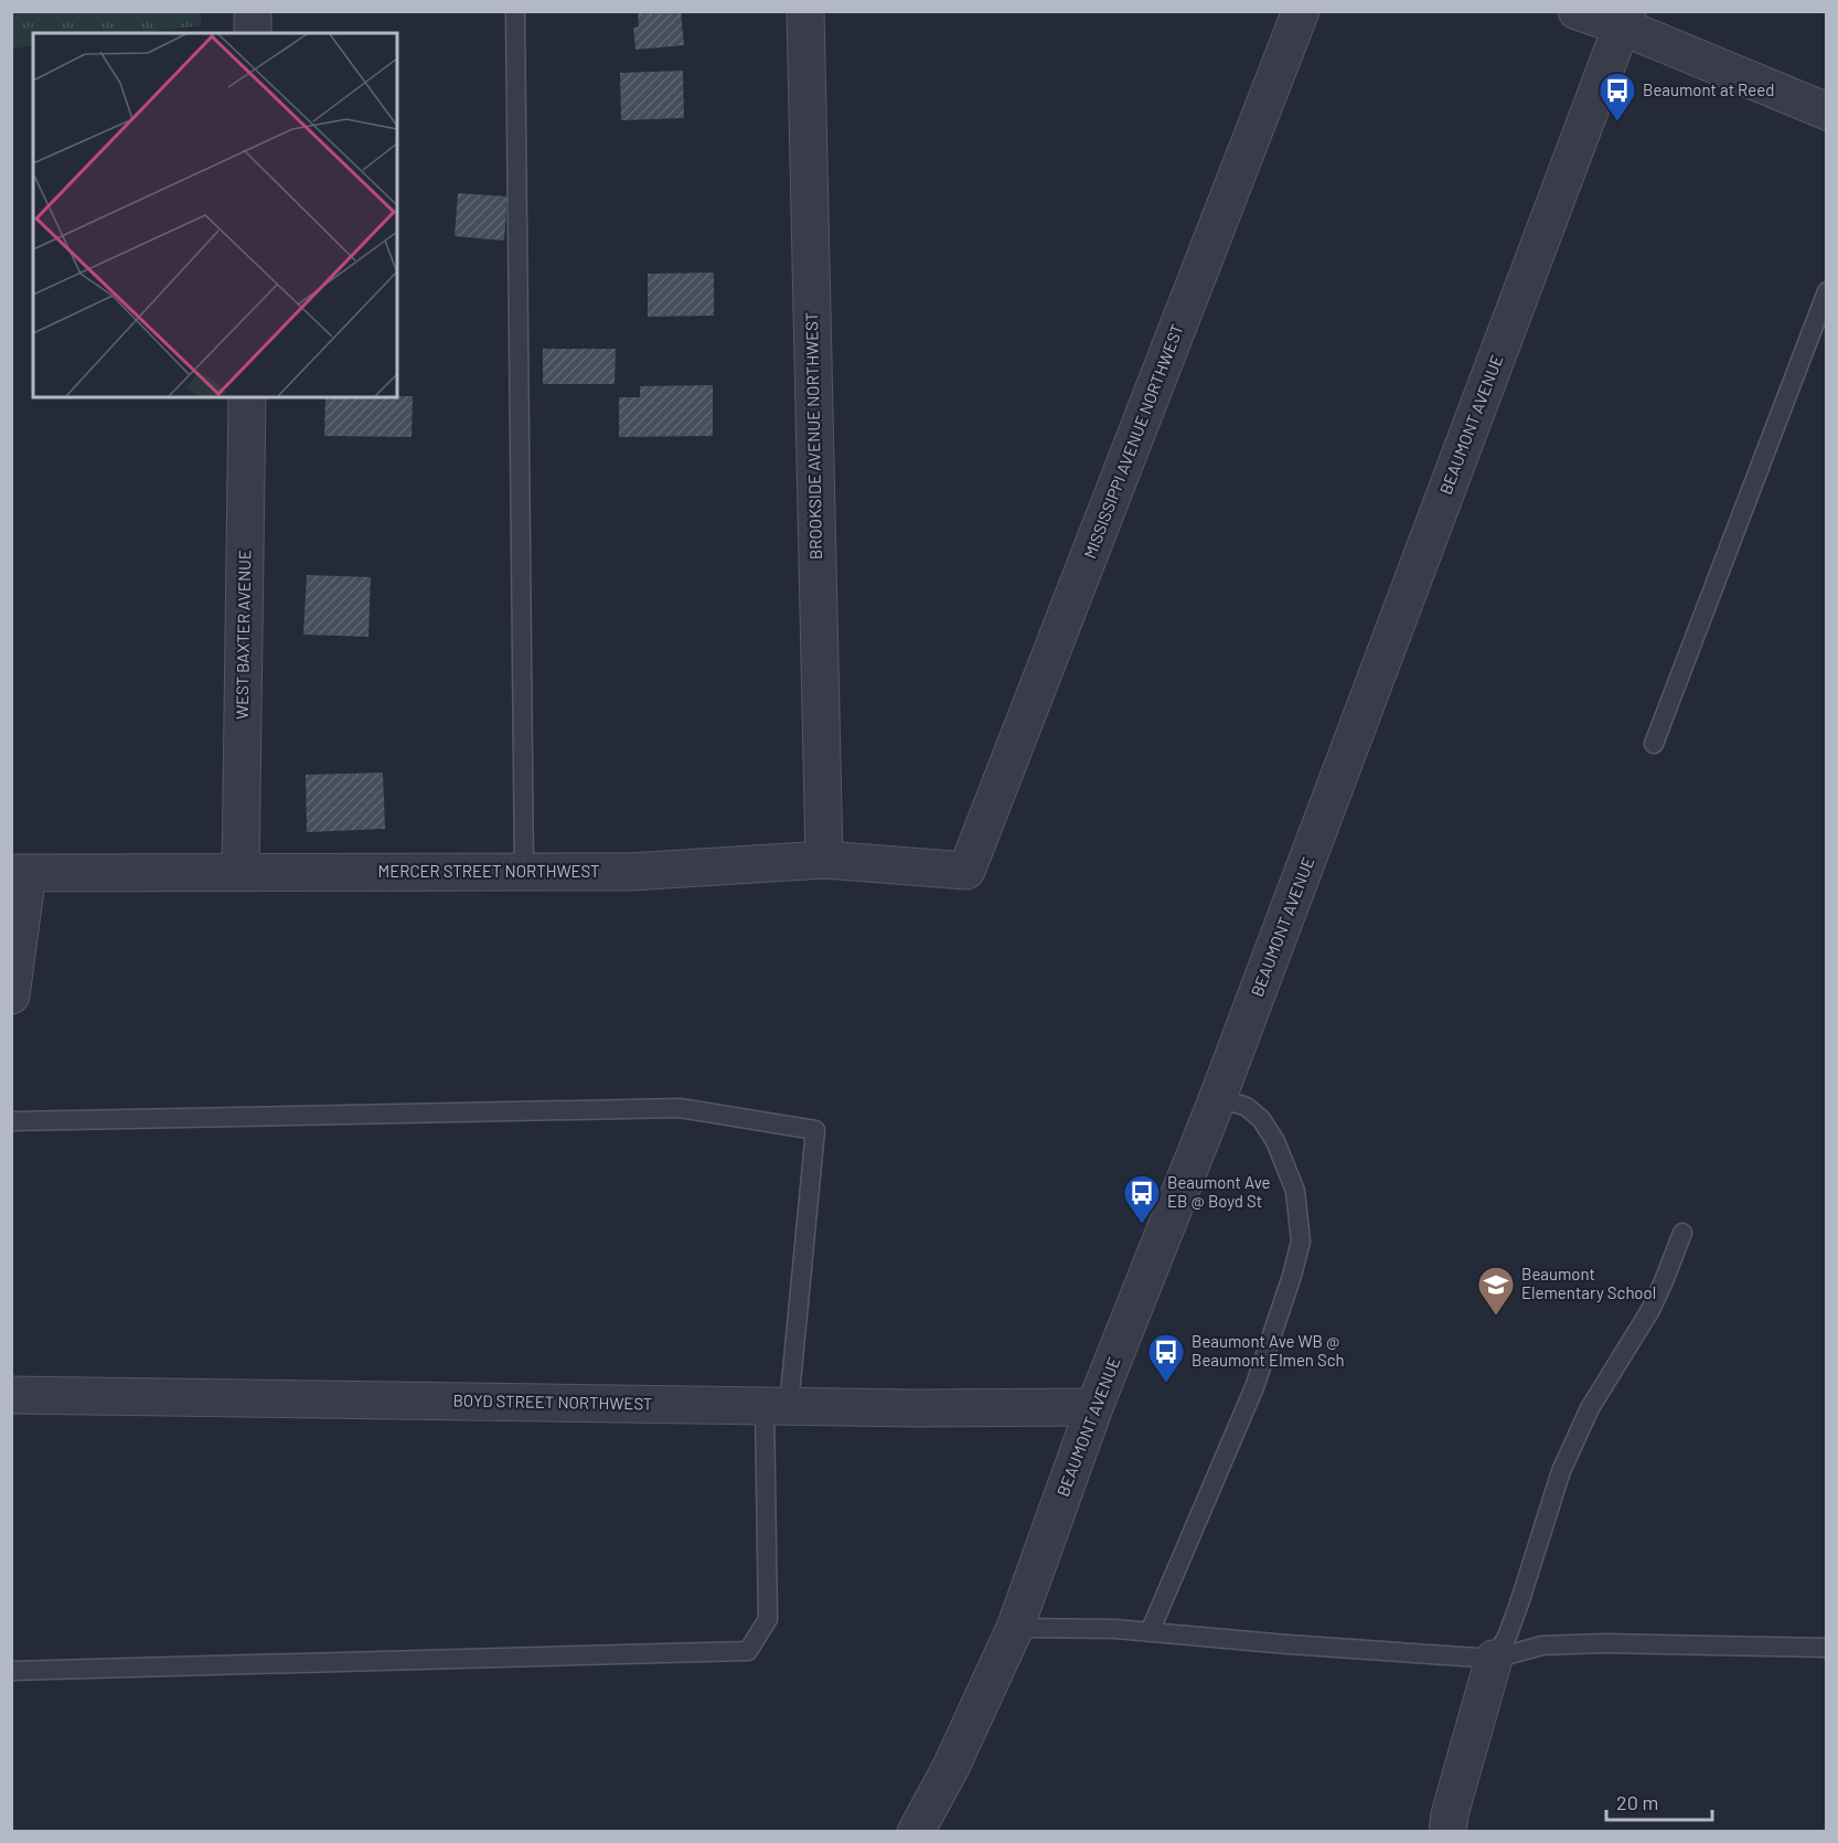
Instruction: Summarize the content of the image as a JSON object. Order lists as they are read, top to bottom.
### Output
{
  "streets": {
    "street": [
      "BEAUMONT AVENUE",
      "BROOKSIDE AVENUE NORTHWEST",
      "MISSISSIPPI AVENUE NORTHWEST",
      "WEST BAXTER AVENUE",
      "MERCER STREET NORTHWEST",
      "BOYD STREET NORTHWEST"
    ]
  },
  "crossings": [
    ["BEAUMONT AVENUE", "BOYD STREET NORTHWEST"],
    ["BROOKSIDE AVENUE NORTHWEST", "MERCER STREET NORTHWEST"],
    ["MISSISSIPPI AVENUE NORTHWEST", "MERCER STREET NORTHWEST"],
    ["WEST BAXTER AVENUE", "MERCER STREET NORTHWEST"]
  ],
  "places": {
    "bus stop": ["Beaumont at Reed", "Beaumont Ave EB @ Boyd St", "Beaumont Ave WB @ Beaumont Elmen Sch"],
    "school or university": ["Beaumont Elementary School"]
  },
  "scale_bar": "20 m"
}
